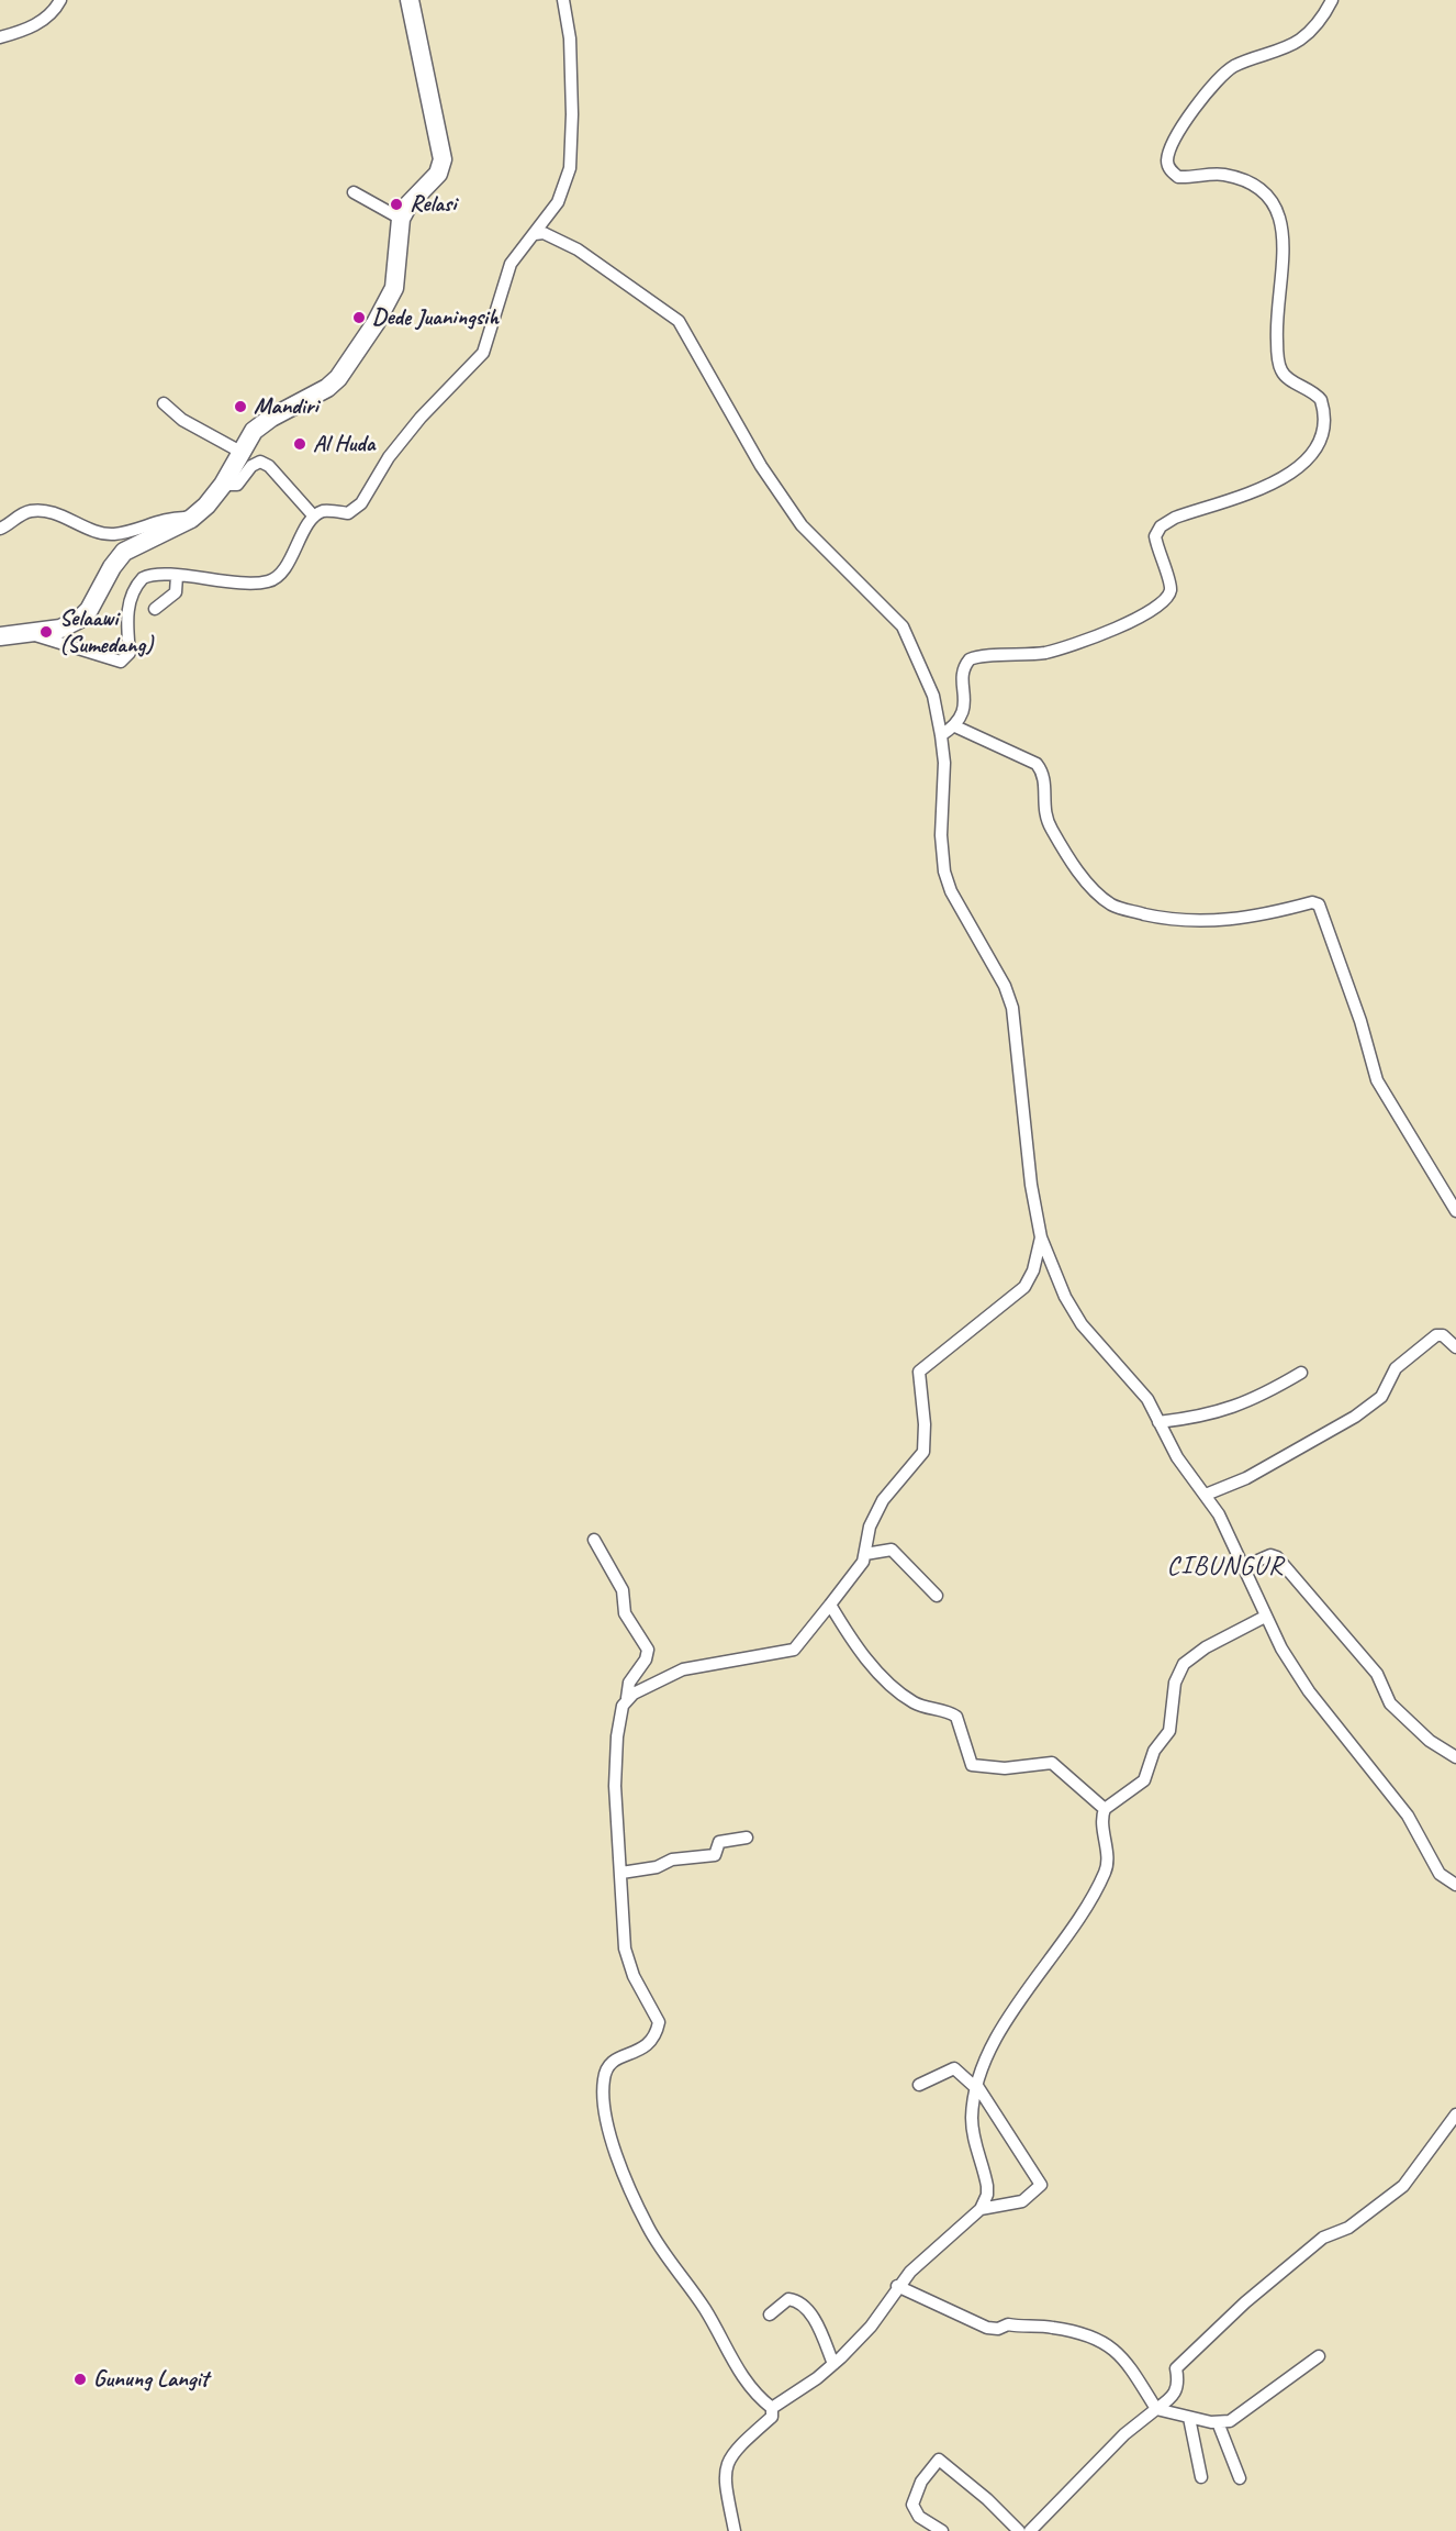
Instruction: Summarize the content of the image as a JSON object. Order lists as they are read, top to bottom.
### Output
{
  "districts": ["CIBUNGUR"],
  "places": [
    "Relasi",
    "Dede Juaningsih",
    "Mandiri",
    "Al Huda",
    "Selaawi (Sumedang)",
    "Gunung Langit"
  ]
}
